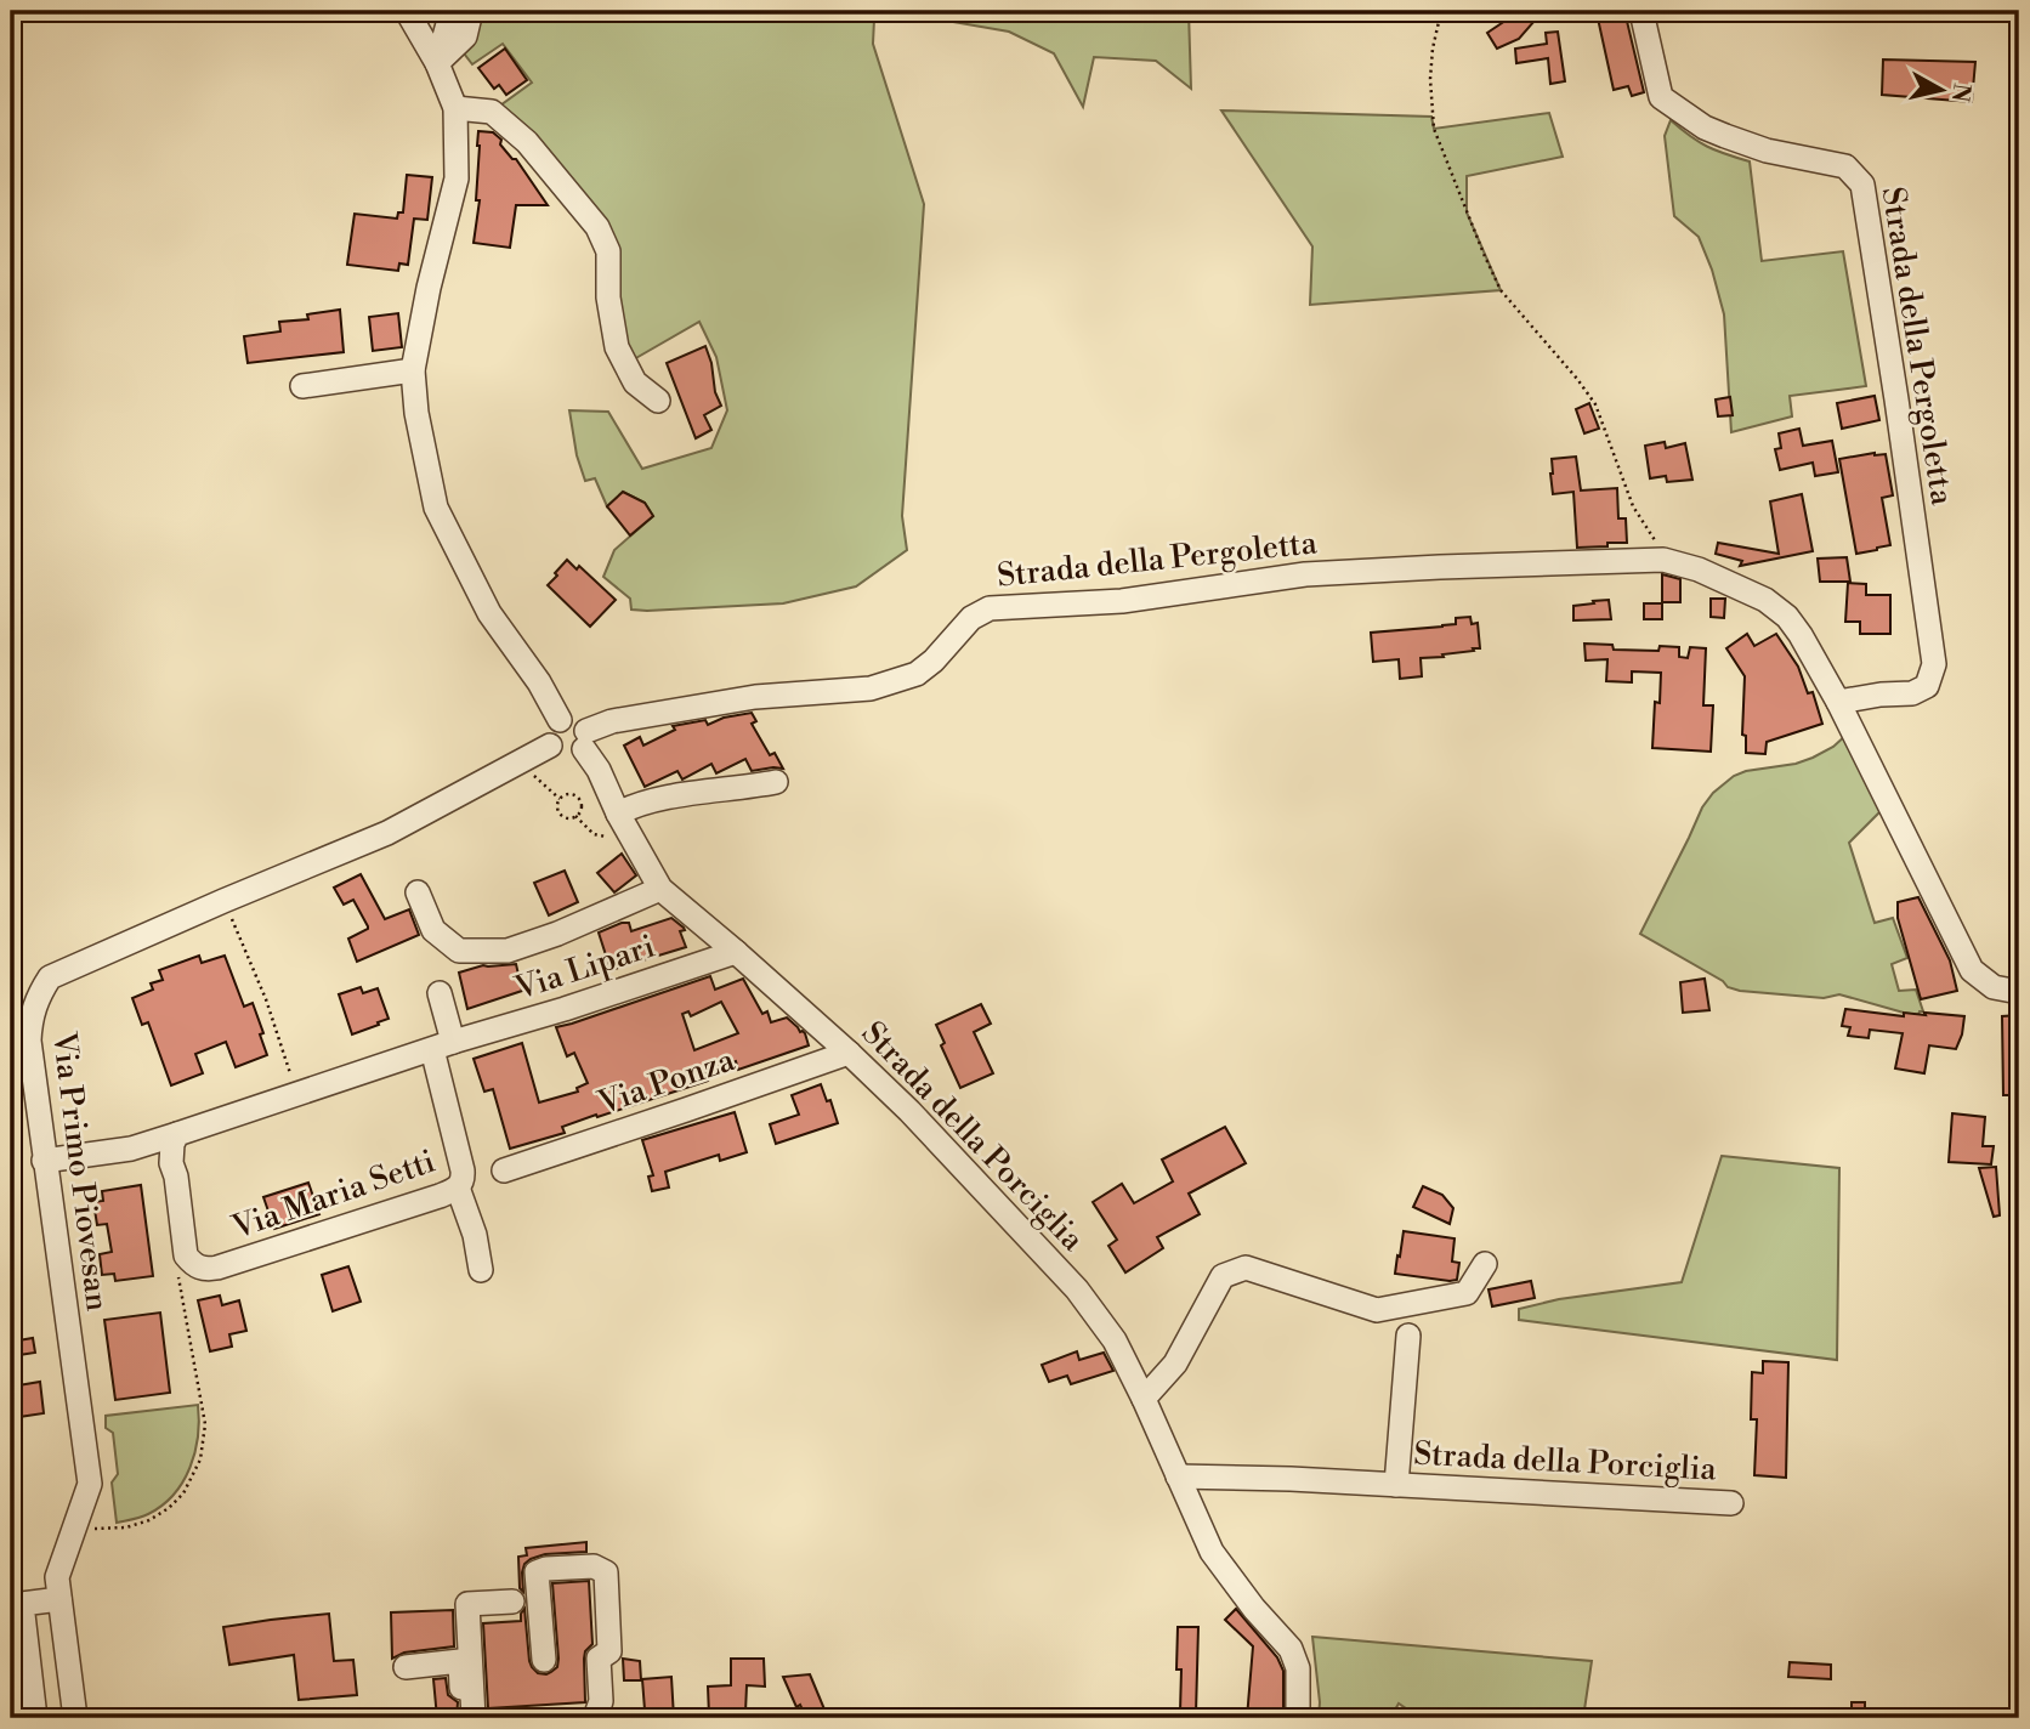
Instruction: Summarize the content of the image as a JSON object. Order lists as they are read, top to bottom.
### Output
{
  "streets": {
    "street": [
      "Strada della Pergoletta",
      "Via Lipari",
      "Via Ponza",
      "Strada della Porciglia",
      "Via Primo Piovesan",
      "Via Maria Setti"
    ]
  },
  "crossings": [
    ["Strada della Pergoletta", "Strada della Porciglia"],
    ["Strada della Pergoletta", "Via Primo Piovesan"],
    ["Via Lipari", "Strada della Porciglia"],
    ["Via Lipari", "Via Maria Setti"],
    ["Via Ponza", "Strada della Porciglia"],
    ["Strada della Porciglia", "Via Primo Piovesan"]
  ],
  "north": "right"
}
